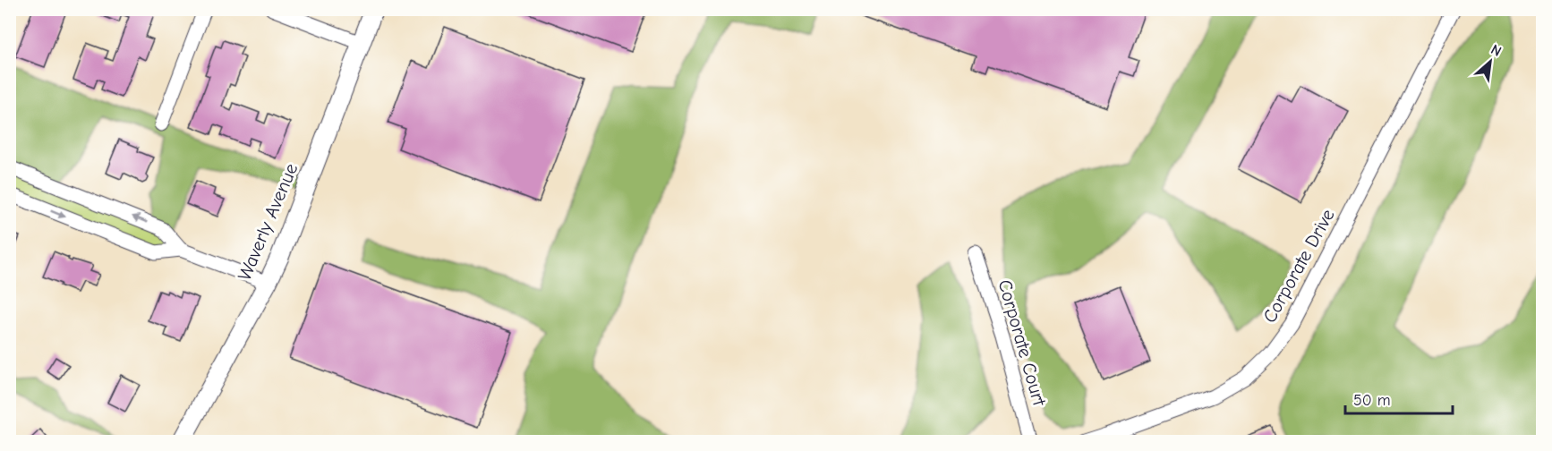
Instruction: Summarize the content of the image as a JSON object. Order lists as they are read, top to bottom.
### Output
{
  "streets": {
    "street": ["Waverly Avenue", "Corporate Drive", "Corporate Court"]
  },
  "scale_bar": "50 m",
  "north": "top right"
}
